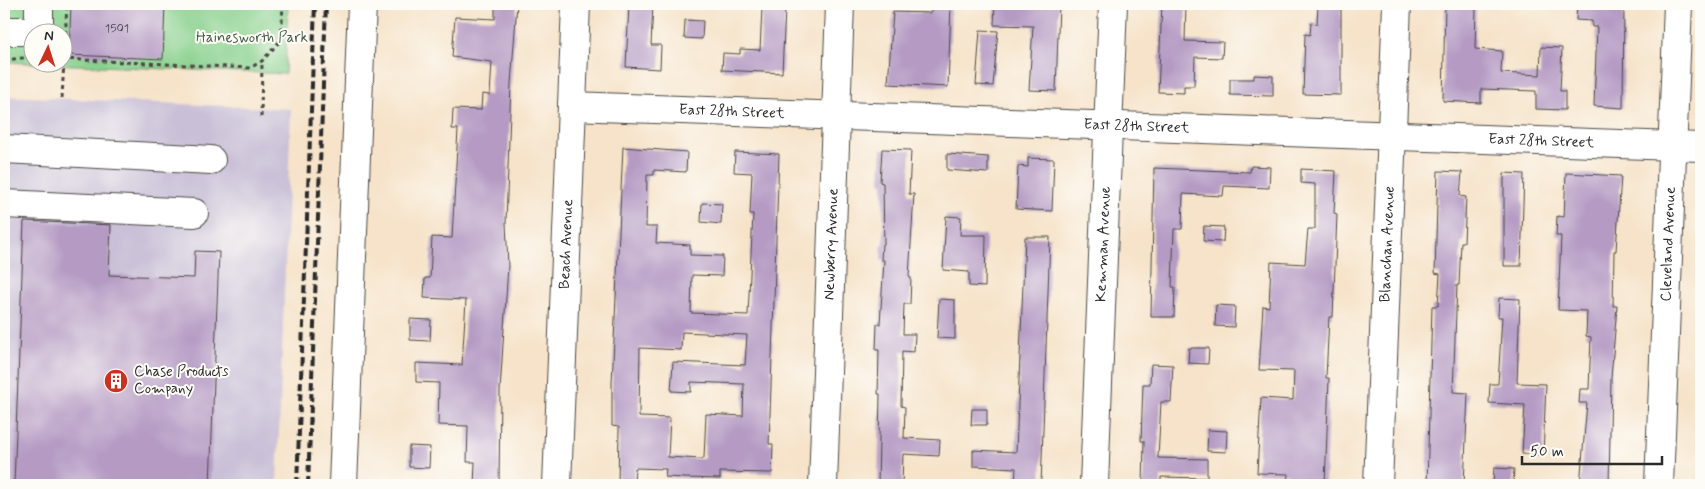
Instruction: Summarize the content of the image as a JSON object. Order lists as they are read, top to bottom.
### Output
{
  "streets": {
    "street": [
      "East 28th Street",
      "Beach Avenue",
      "Newberry Avenue",
      "Kemman Avenue",
      "Blanchan Avenue",
      "Cleveland Avenue"
    ]
  },
  "crossings": [
    ["East 28th Street", "Beach Avenue"],
    ["East 28th Street", "Newberry Avenue"],
    ["East 28th Street", "Kemman Avenue"],
    ["East 28th Street", "Blanchan Avenue"],
    ["East 28th Street", "Cleveland Avenue"]
  ],
  "parks": ["Hainesworth Park"],
  "places": {
    "building": ["Chase Products Company"]
  },
  "house_numbers": ["1501"],
  "scale_bar": "50 m",
  "north": "top"
}
